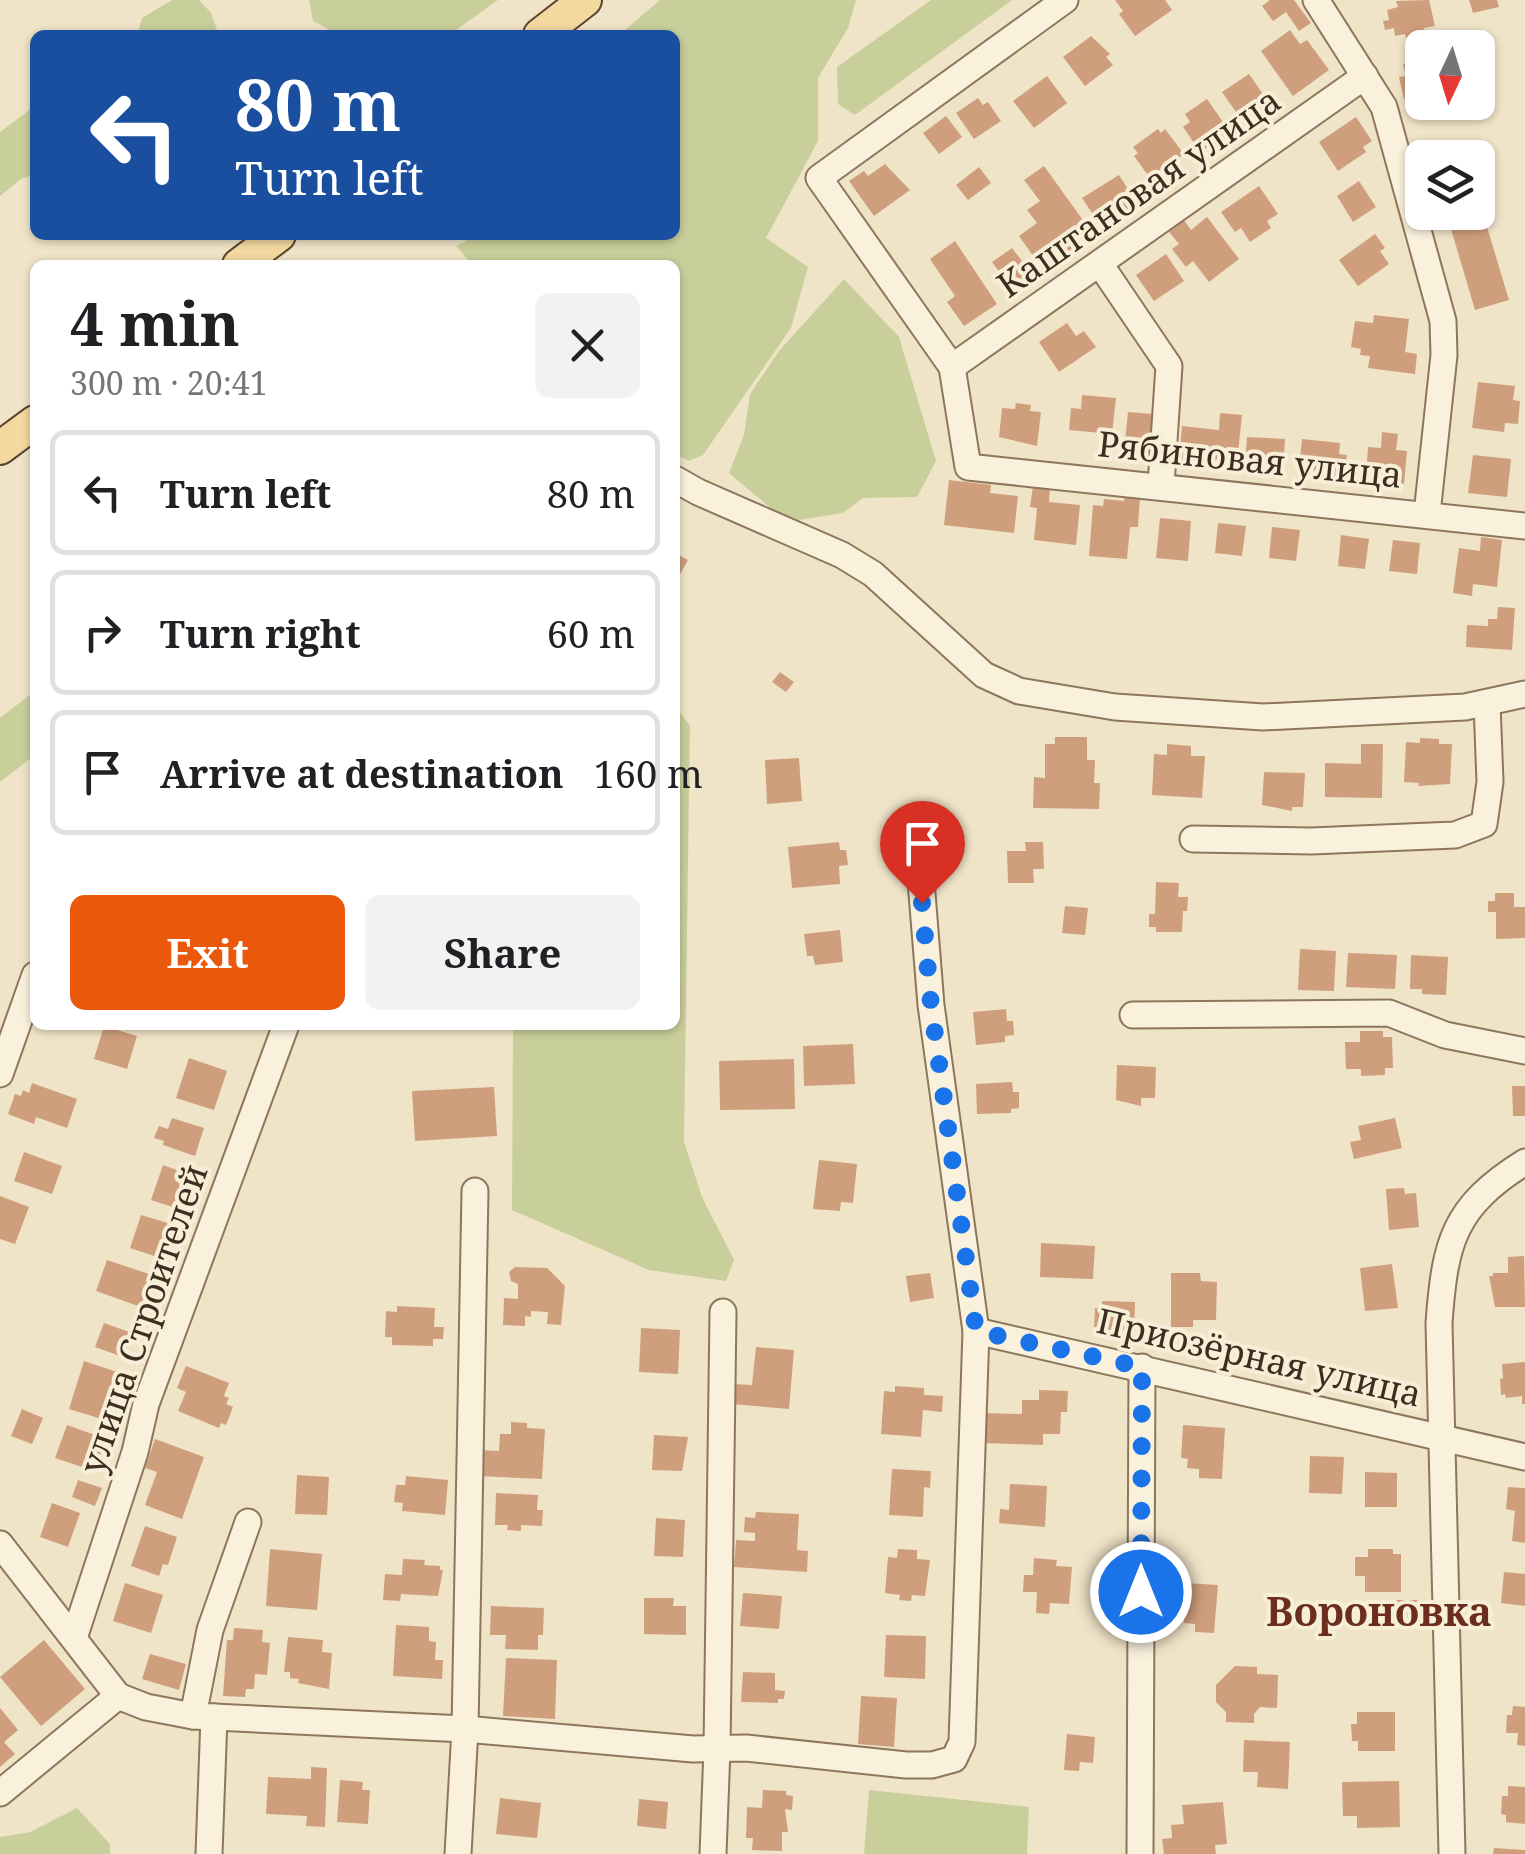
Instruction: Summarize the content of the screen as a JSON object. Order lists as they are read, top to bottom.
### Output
{
  "streets": {
    "street": [
      "Каштановая улица",
      "Рябиновая улица",
      "улица Строителей",
      "Приозёрная улица"
    ]
  },
  "crossings": [
    ["Каштановая улица", "Рябиновая улица"]
  ],
  "districts": ["Вороновка"],
  "north": "bottom",
  "page": {
    "turn": ["80 m", "Turn left"],
    "heading": ["4 min", "300 m · 20:41"],
    "list": [
      {
        "name": "Turn left",
        "value": "80 m"
      },
      {
        "name": "Turn right",
        "value": "60 m"
      },
      {
        "name": "Arrive at destination",
        "value": "160 m"
      }
    ],
    "buttons": ["Exit", "Share"]
  }
}
